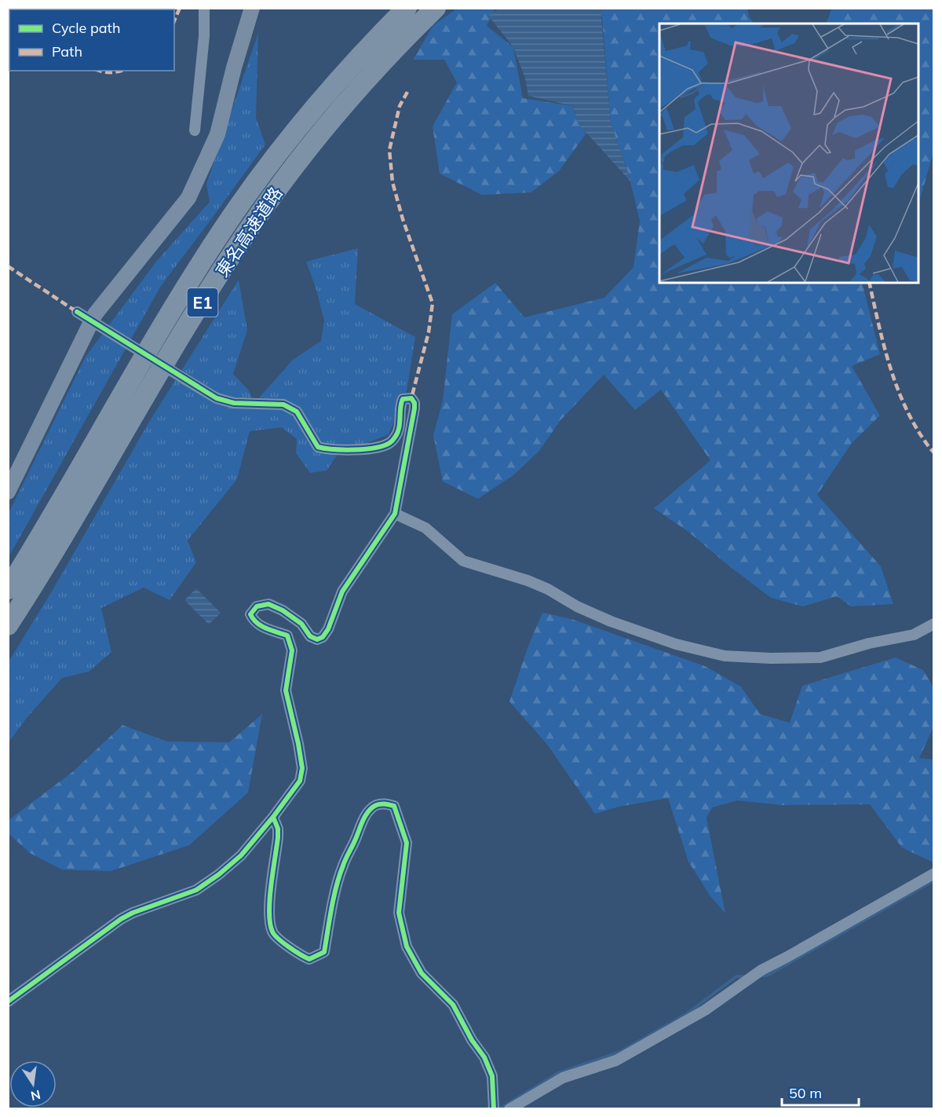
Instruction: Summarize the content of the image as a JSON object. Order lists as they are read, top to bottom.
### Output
{
  "streets": {
    "highway": ["東名高速道路", "E1"]
  },
  "legend": ["Cycle path", "Path"],
  "scale_bar": "50 m",
  "north": "bottom"
}
